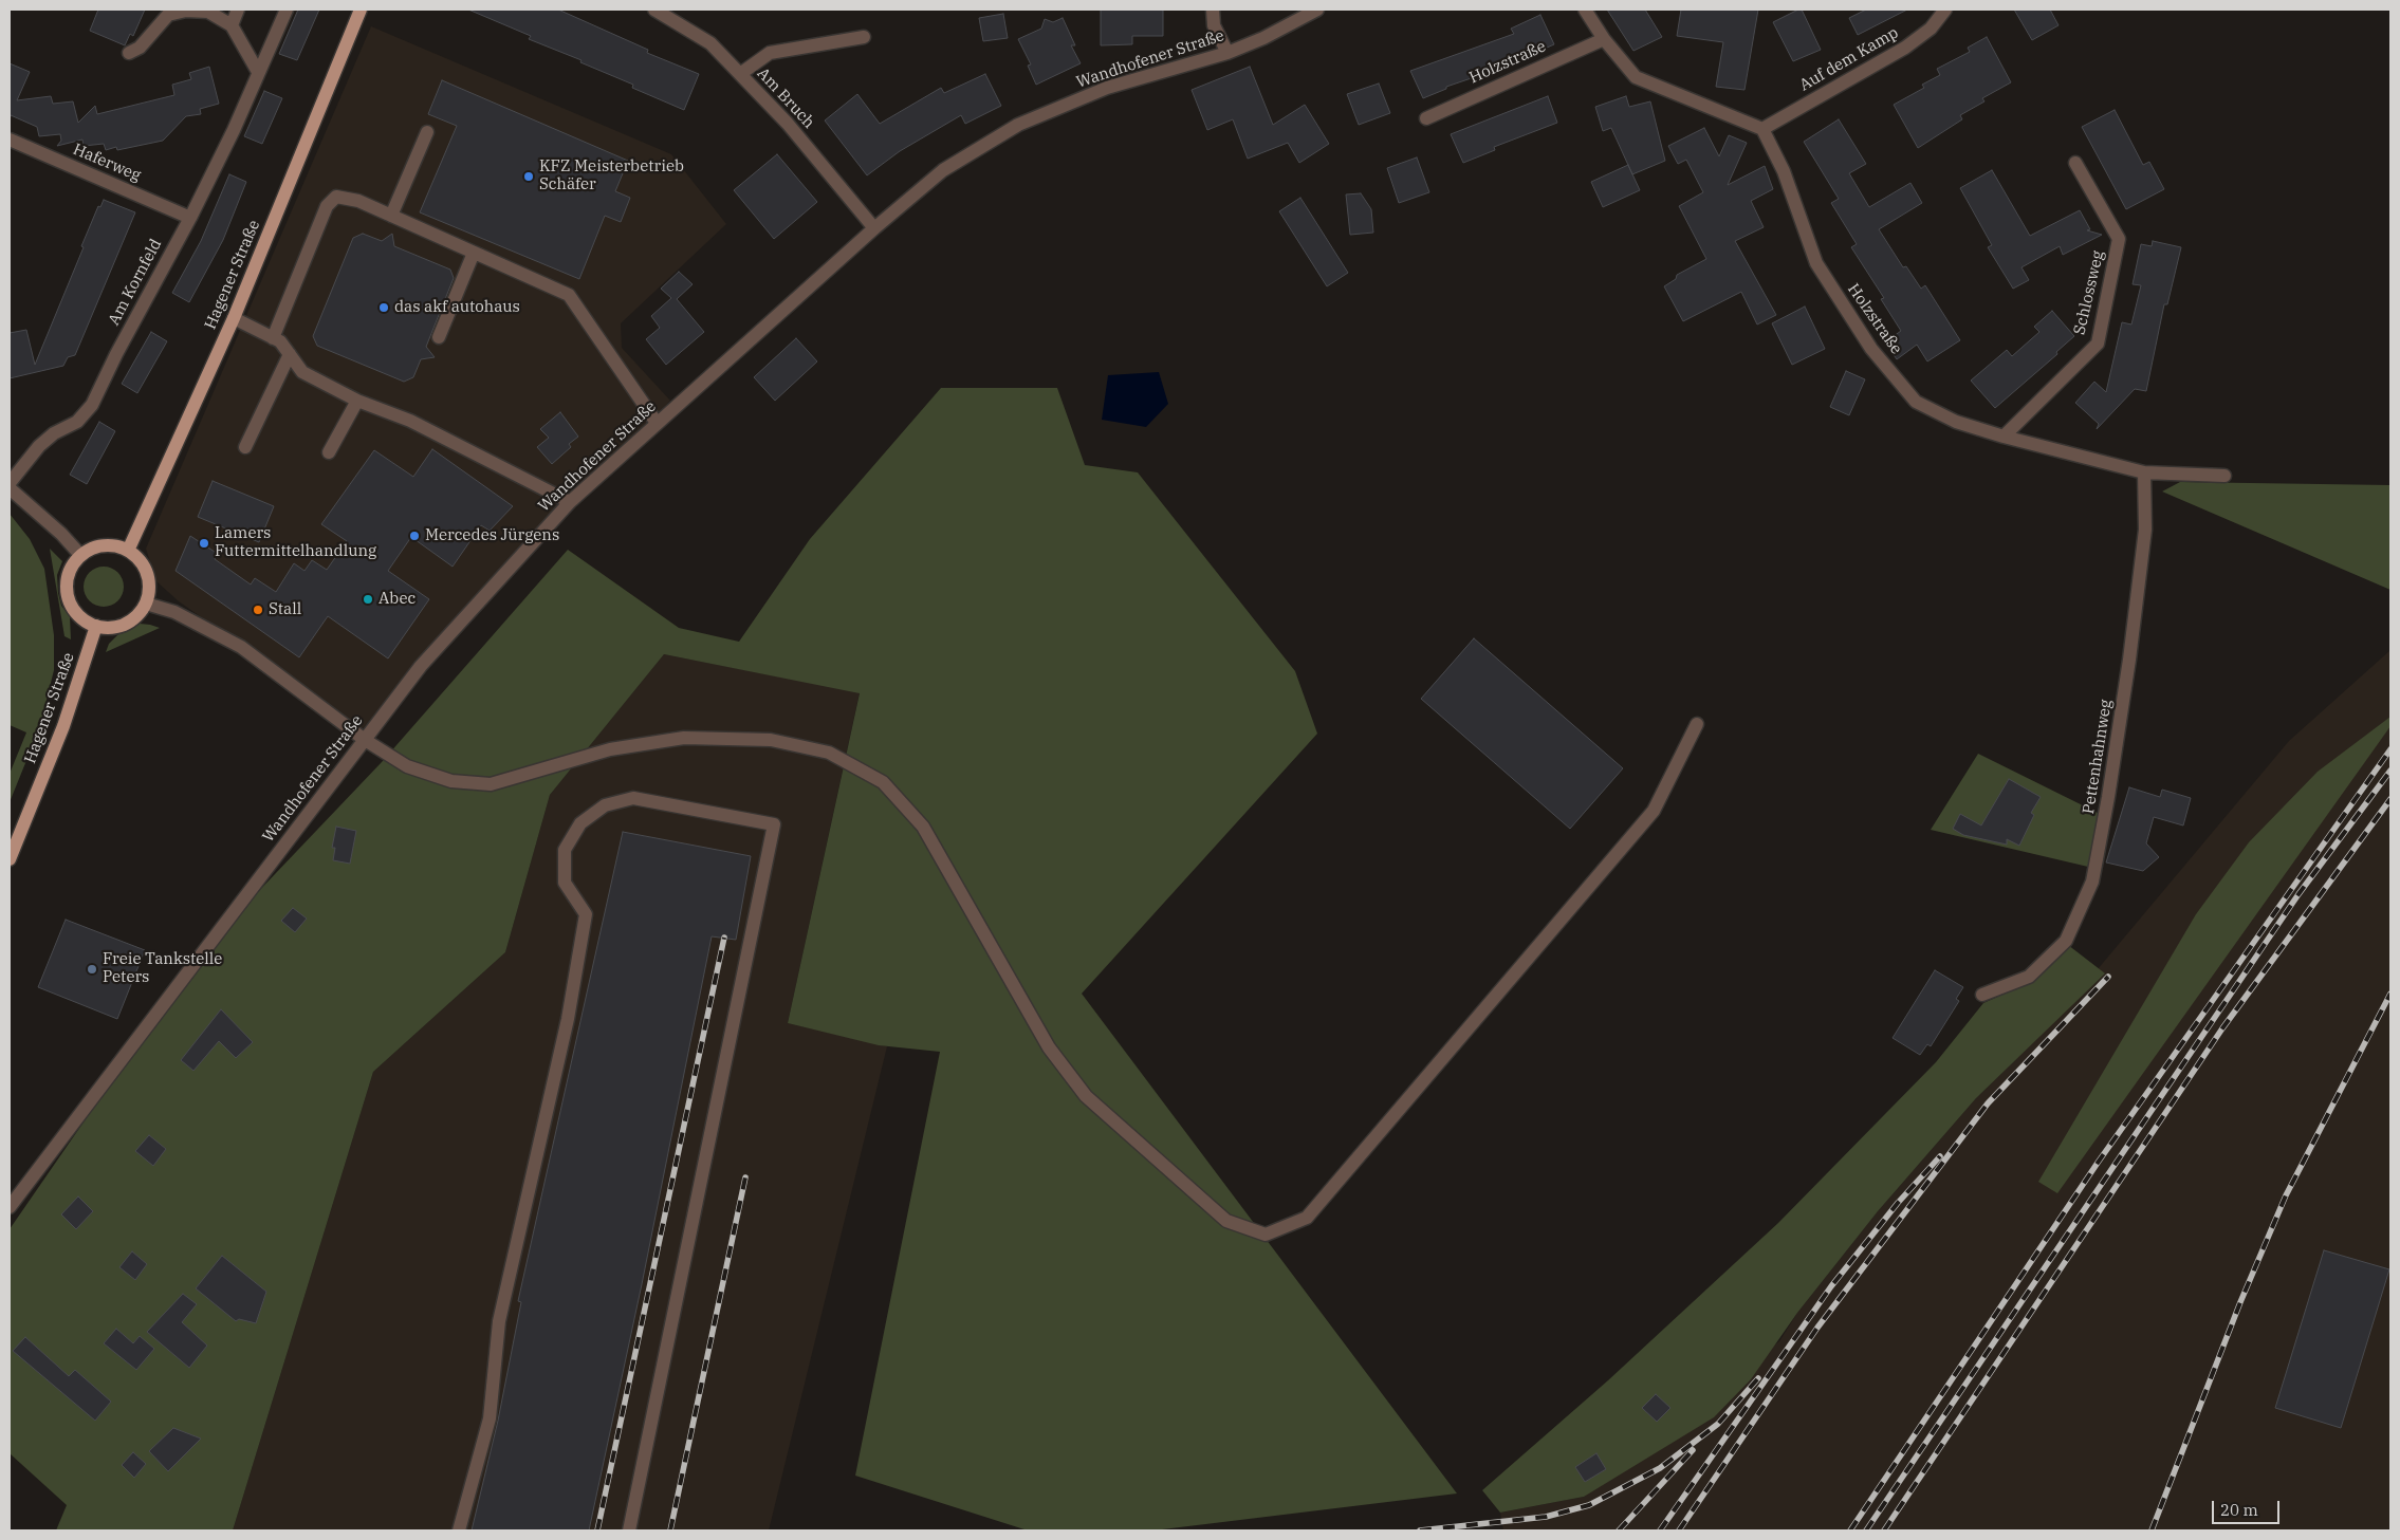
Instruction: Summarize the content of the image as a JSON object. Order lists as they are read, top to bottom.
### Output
{
  "streets": {
    "main road": ["Hagener Straße"],
    "street": [
      "Wandhofener Straße",
      "Auf dem Kamp",
      "Holzstraße",
      "Am Bruch",
      "Haferweg",
      "Am Kornfeld",
      "Schlossweg",
      "Pettenhahnweg"
    ]
  },
  "crossings": [
    ["Wandhofener Straße", "Am Bruch"],
    ["Auf dem Kamp", "Holzstraße"],
    ["Holzstraße", "Schlossweg"],
    ["Holzstraße", "Pettenhahnweg"],
    ["Haferweg", "Am Kornfeld"]
  ],
  "places": [
    "KFZ Meisterbetrieb Schäfer",
    "das akf autohaus",
    "Mercedes Jürgens",
    "Lamers Futtermittelhandlung",
    "Abec",
    "Stall",
    "Freie Tankstelle Peters"
  ],
  "scale_bar": "20 m"
}
